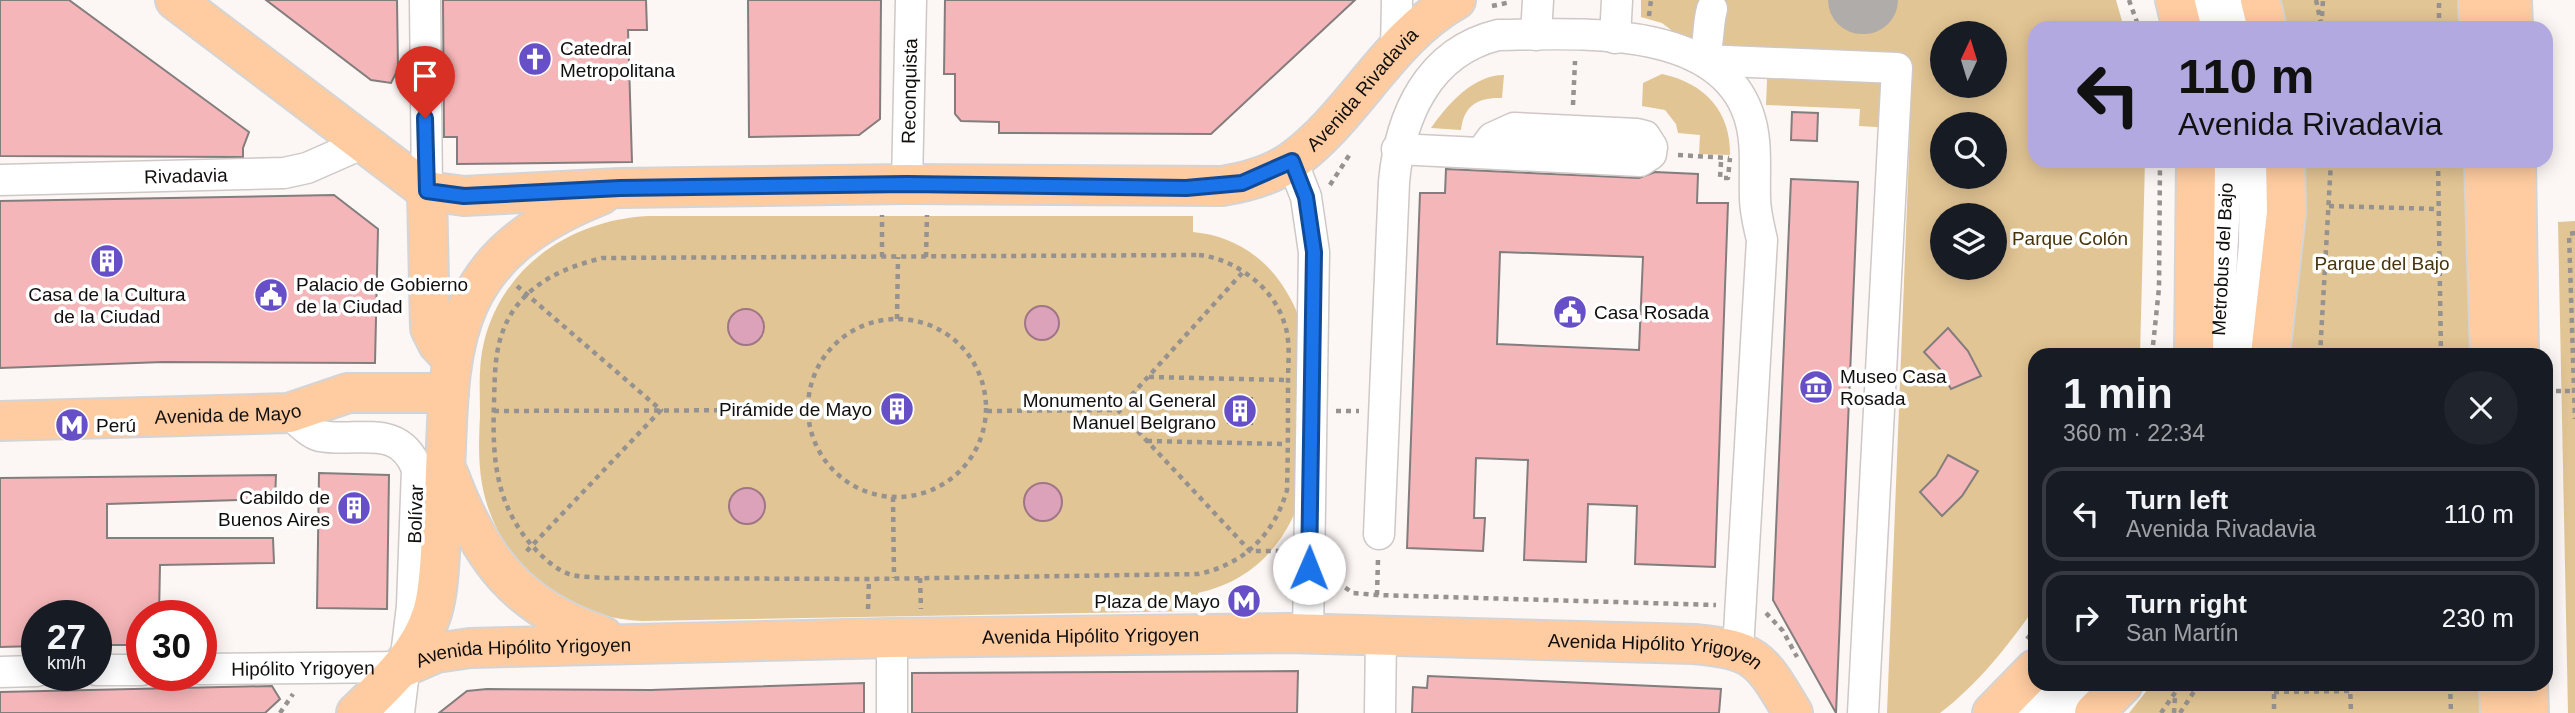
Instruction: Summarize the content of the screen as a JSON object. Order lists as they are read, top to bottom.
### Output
{
  "streets": {
    "main road": [
      "Avenida Rivadavia",
      "Avenida de Mayo",
      "Bolívar",
      "Avenida Hipólito Yrigoyen"
    ],
    "street": [
      "Reconquista",
      "Rivadavia",
      "Metrobus del Bajo",
      "Hipólito Yrigoyen"
    ]
  },
  "crossings": [
    ["Avenida Rivadavia", "Reconquista"],
    ["Avenida Rivadavia", "Bolívar"],
    ["Avenida de Mayo", "Bolívar"],
    ["Bolívar", "Avenida Hipólito Yrigoyen"],
    ["Bolívar", "Hipólito Yrigoyen"],
    ["Avenida Hipólito Yrigoyen", "Hipólito Yrigoyen"]
  ],
  "parks": ["Parque Colón", "Parque del Bajo"],
  "places": {
    "church": ["Catedral Metropolitana"],
    "building": [
      "Casa de la Cultura de la Ciudad",
      "Pirámide de Mayo",
      "Monumento al General Manuel Belgrano",
      "Cabildo de Buenos Aires"
    ],
    "public building": ["Palacio de Gobierno de la Ciudad", "Casa Rosada"],
    "museum": ["Museo Casa Rosada"],
    "metro station": ["Perú", "Plaza de Mayo"]
  },
  "north": "top",
  "page": {
    "turn": ["110 m", "Avenida Rivadavia"],
    "heading": ["1 min", "360 m · 22:34"],
    "list": [
      {
        "name": "Turn left",
        "note": "Avenida Rivadavia",
        "value": "110 m"
      },
      {
        "name": "Turn right",
        "note": "San Martín",
        "value": "230 m"
      }
    ],
    "speed": "27 km/h",
    "limit": "30"
  }
}
